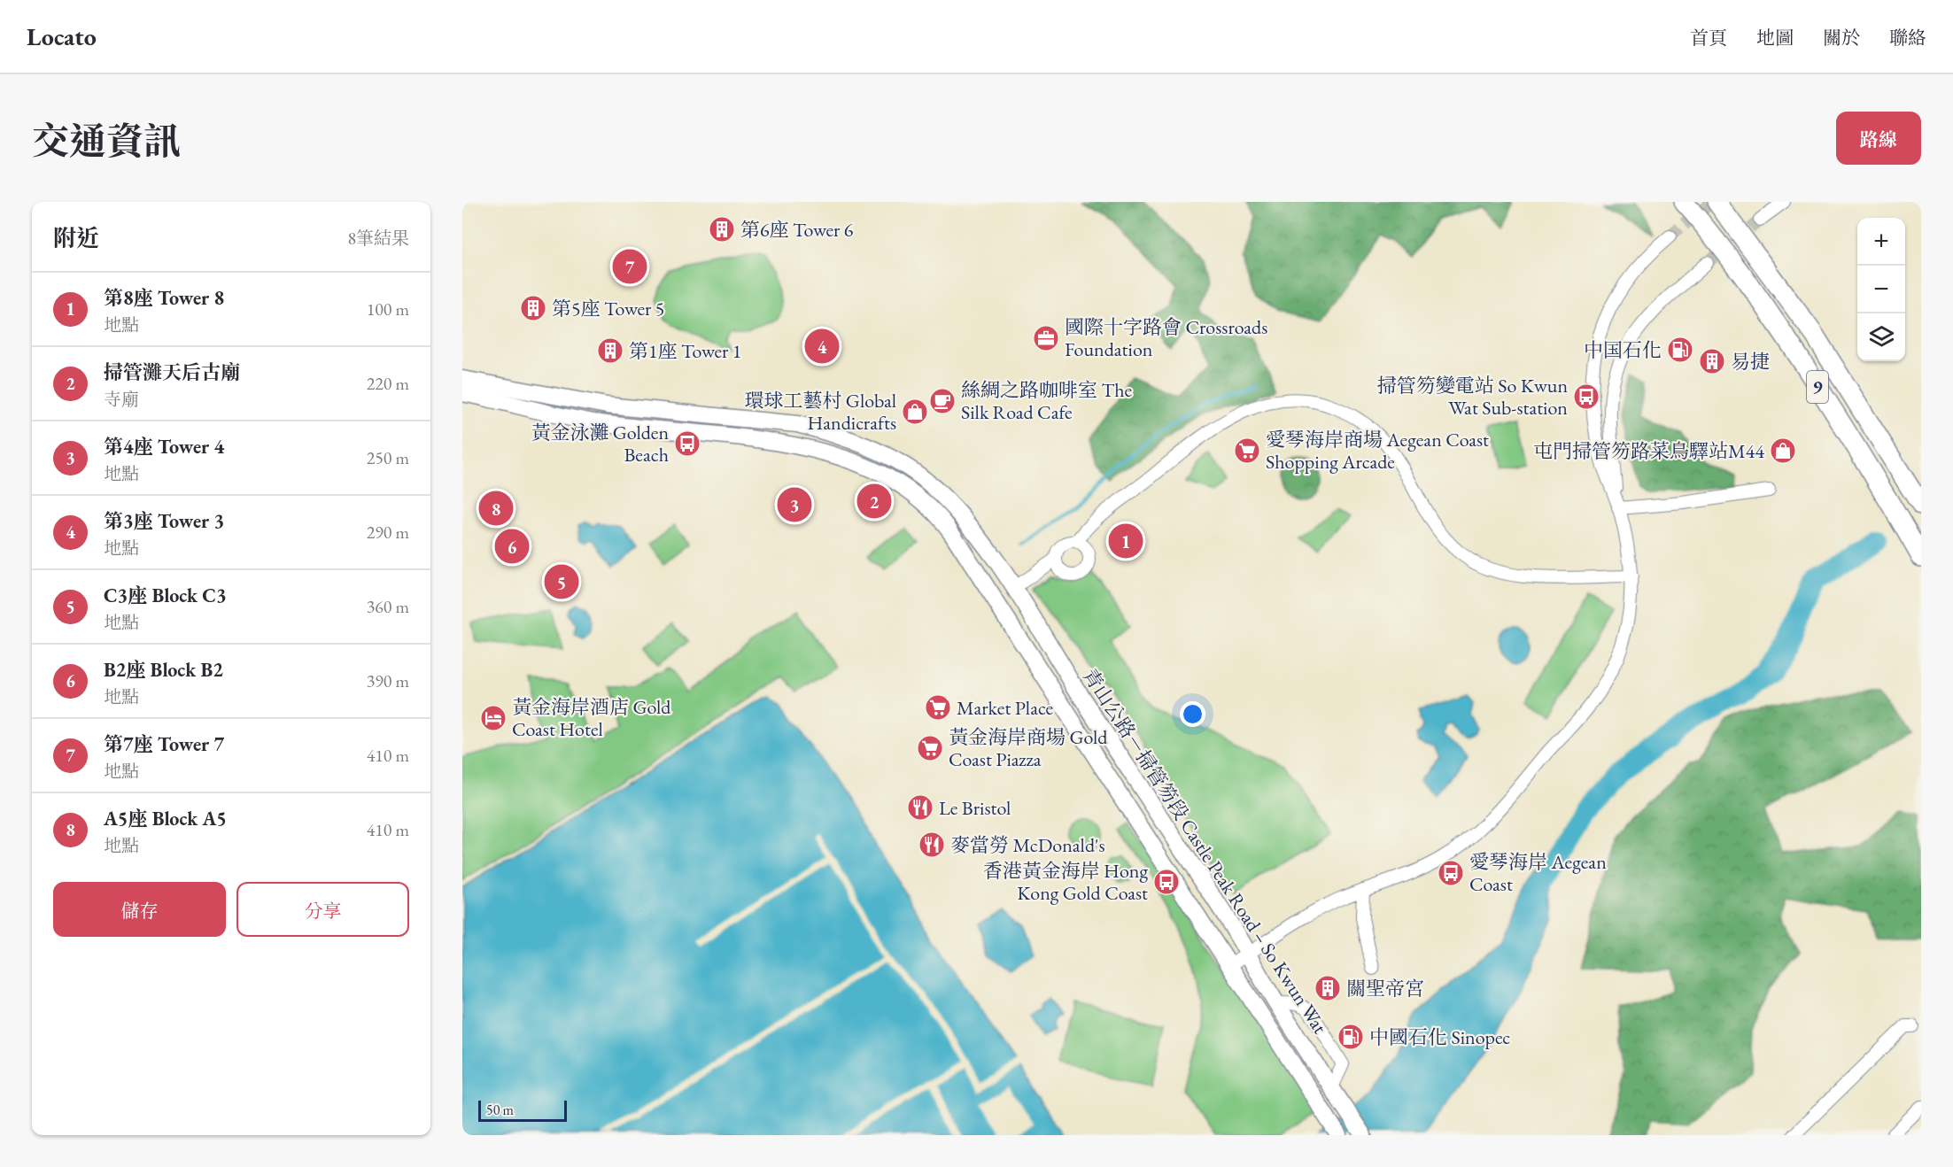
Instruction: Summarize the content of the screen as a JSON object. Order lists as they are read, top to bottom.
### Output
{
  "streets": {
    "highway": ["9"],
    "main road": ["青山公路－掃管笏段 Castle Peak Road – So Kwun Wat"]
  },
  "places": {
    "building": [
      "第6座 Tower 6",
      "第5座 Tower 5",
      "第1座 Tower 1",
      "易捷",
      "關聖帝宮"
    ],
    "office": ["國際十字路會 Crossroads Foundation"],
    "fuel station": ["中国石化", "中國石化 Sinopec"],
    "bus stop": [
      "掃管笏變電站 So Kwun Wat Sub-station",
      "黃金泳灘 Golden Beach",
      "愛琴海岸 Aegean Coast",
      "香港黃金海岸 Hong Kong Gold Coast"
    ],
    "cafe": ["絲綢之路咖啡室 The Silk Road Cafe"],
    "shop": ["環球工藝村 Global Handicrafts", "屯門掃管笏路菜鳥驛站M44"],
    "supermarket": ["愛琴海岸商場 Aegean Coast Shopping Arcade", "Market Place", "黃金海岸商場 Gold Coast Piazza"],
    "hotel": ["黃金海岸酒店 Gold Coast Hotel"],
    "restaurant": ["Le Bristol", "麥當勞 McDonald's"]
  },
  "scale_bar": "50 m",
  "page": {
    "header": "Locato",
    "nav": [
      "首頁",
      "地圖",
      "關於",
      "聯絡"
    ],
    "title": "交通資訊",
    "buttons": [
      "路線",
      ["儲存", "分享"]
    ],
    "heading": ["附近", "8筆結果"],
    "map_buttons": ["+", "−"],
    "pins": [
      "7",
      "4",
      "2",
      "3",
      "8",
      "1",
      "6",
      "5"
    ],
    "list": [
      {
        "mark": "1",
        "name": "第8座 Tower 8",
        "note": "地點",
        "value": "100 m"
      },
      {
        "mark": "2",
        "name": "掃管灘天后古廟",
        "note": "寺廟",
        "value": "220 m"
      },
      {
        "mark": "3",
        "name": "第4座 Tower 4",
        "note": "地點",
        "value": "250 m"
      },
      {
        "mark": "4",
        "name": "第3座 Tower 3",
        "note": "地點",
        "value": "290 m"
      },
      {
        "mark": "5",
        "name": "C3座 Block C3",
        "note": "地點",
        "value": "360 m"
      },
      {
        "mark": "6",
        "name": "B2座 Block B2",
        "note": "地點",
        "value": "390 m"
      },
      {
        "mark": "7",
        "name": "第7座 Tower 7",
        "note": "地點",
        "value": "410 m"
      },
      {
        "mark": "8",
        "name": "A5座 Block A5",
        "note": "地點",
        "value": "410 m"
      }
    ],
    "scale": "50 m"
  }
}
